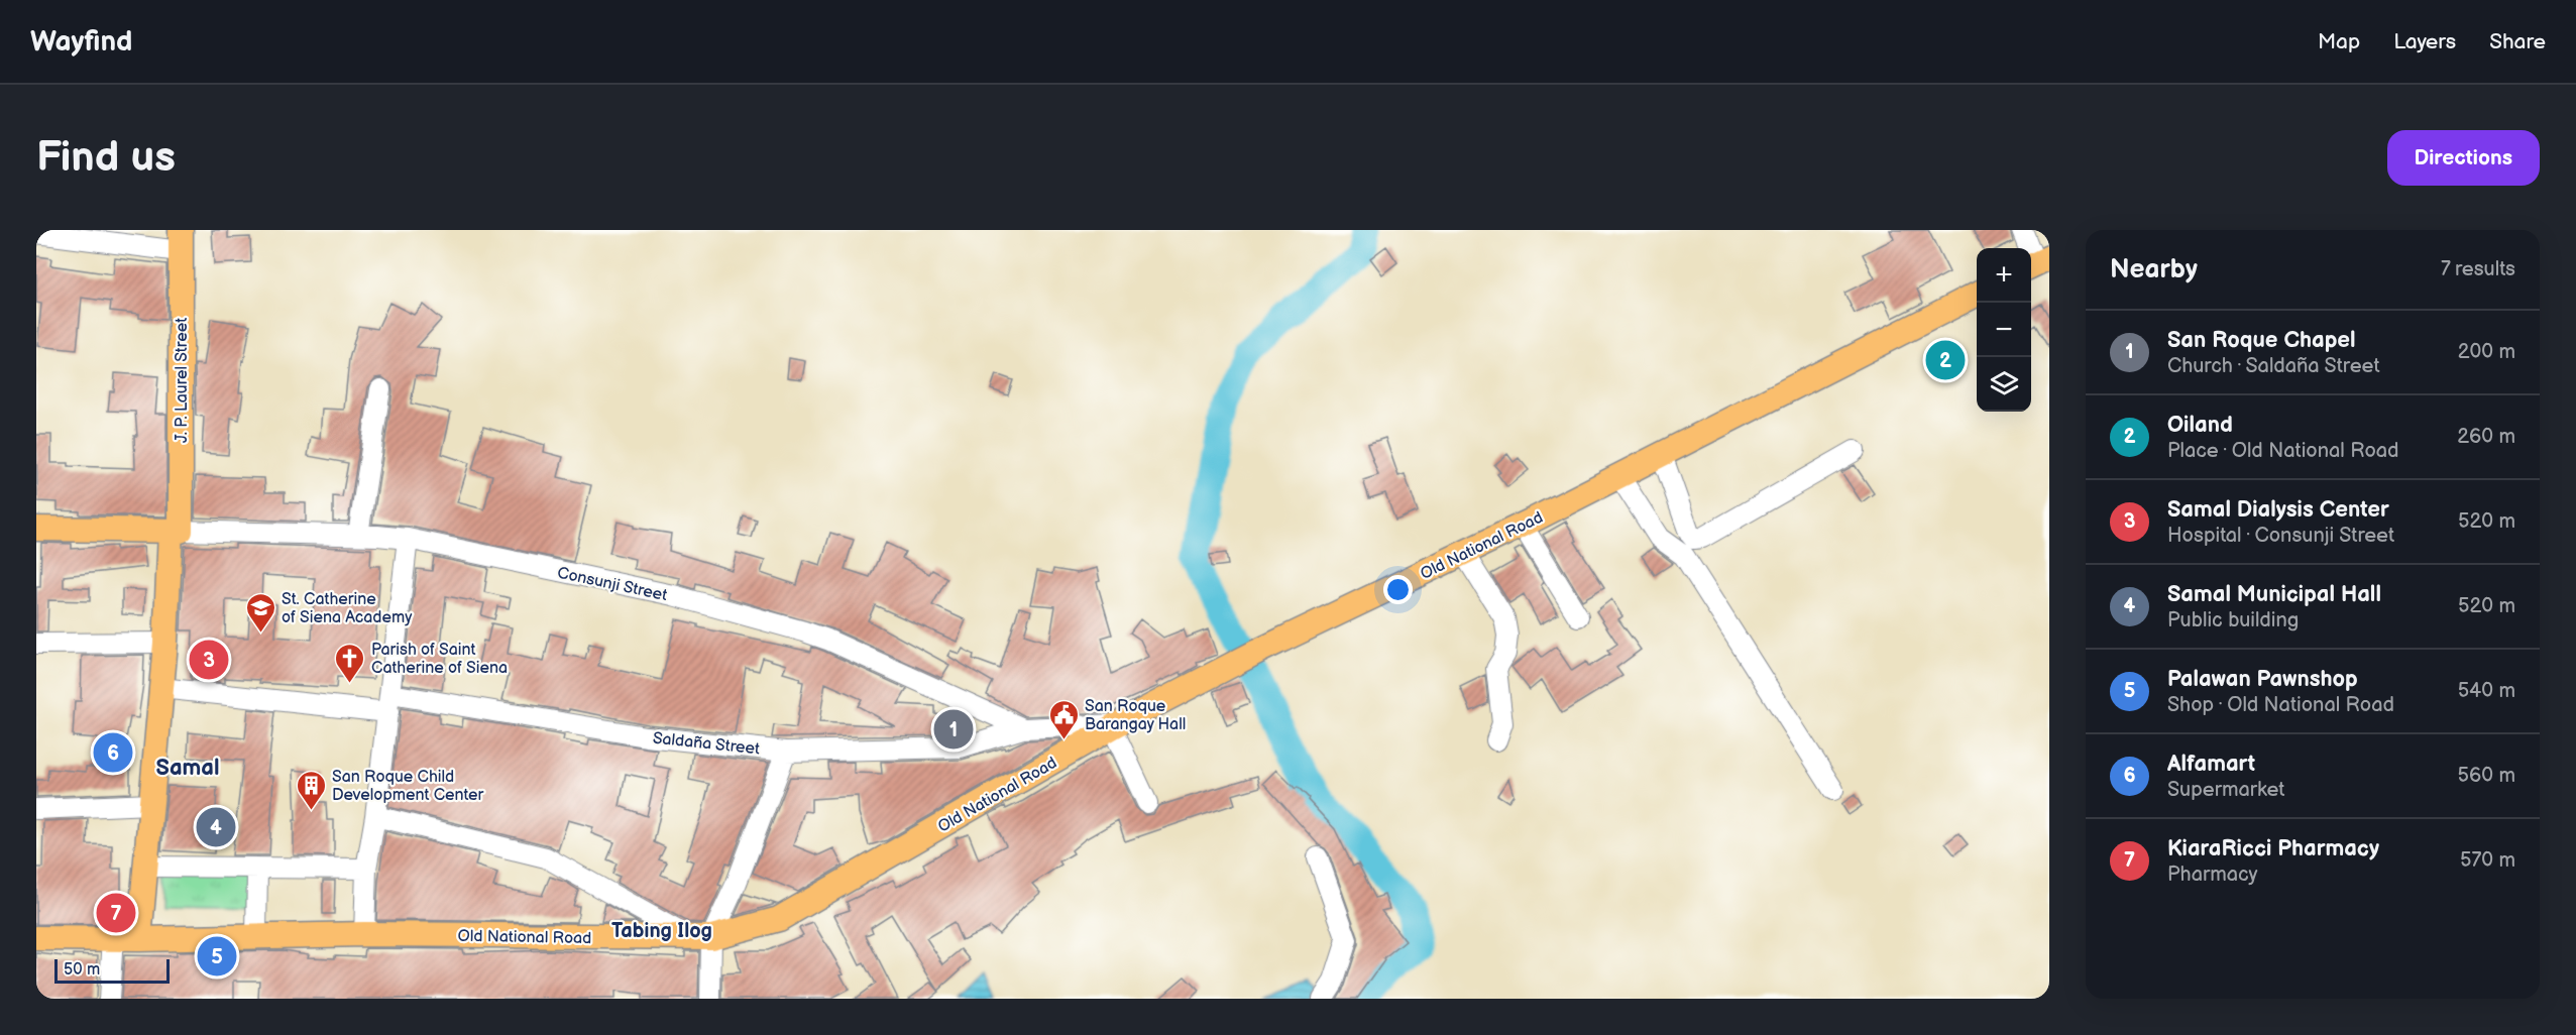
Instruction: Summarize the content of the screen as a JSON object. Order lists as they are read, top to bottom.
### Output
{
  "streets": {
    "main road": ["J. P. Laurel Street", "Old National Road"],
    "street": ["Consunji Street", "Saldaña Street"]
  },
  "crossings": [
    ["J. P. Laurel Street", "Consunji Street"],
    ["Consunji Street", "Saldaña Street"]
  ],
  "districts": ["Samal", "Tabing Ilog"],
  "places": {
    "school or university": ["St. Catherine of Siena Academy"],
    "church": ["Parish of Saint Catherine of Siena"],
    "public building": ["San Roque Barangay Hall"],
    "building": ["San Roque Child Development Center"]
  },
  "scale_bar": "50 m",
  "page": {
    "header": "Wayfind",
    "nav": ["Map", "Layers", "Share"],
    "buttons": "Directions",
    "title": "Find us",
    "heading": ["Nearby", "7 results"],
    "map_buttons": ["+", "−"],
    "list": [
      {
        "mark": "1",
        "name": "San Roque Chapel",
        "note": "Church · Saldaña Street",
        "value": "200 m"
      },
      {
        "mark": "2",
        "name": "Oiland",
        "note": "Place · Old National Road",
        "value": "260 m"
      },
      {
        "mark": "3",
        "name": "Samal Dialysis Center",
        "note": "Hospital · Consunji Street",
        "value": "520 m"
      },
      {
        "mark": "4",
        "name": "Samal Municipal Hall",
        "note": "Public building",
        "value": "520 m"
      },
      {
        "mark": "5",
        "name": "Palawan Pawnshop",
        "note": "Shop · Old National Road",
        "value": "540 m"
      },
      {
        "mark": "6",
        "name": "Alfamart",
        "note": "Supermarket",
        "value": "560 m"
      },
      {
        "mark": "7",
        "name": "KiaraRicci Pharmacy",
        "note": "Pharmacy",
        "value": "570 m"
      }
    ],
    "pins": [
      "2",
      "3",
      "1",
      "6",
      "4",
      "7",
      "5"
    ],
    "scale": "50 m"
  }
}
